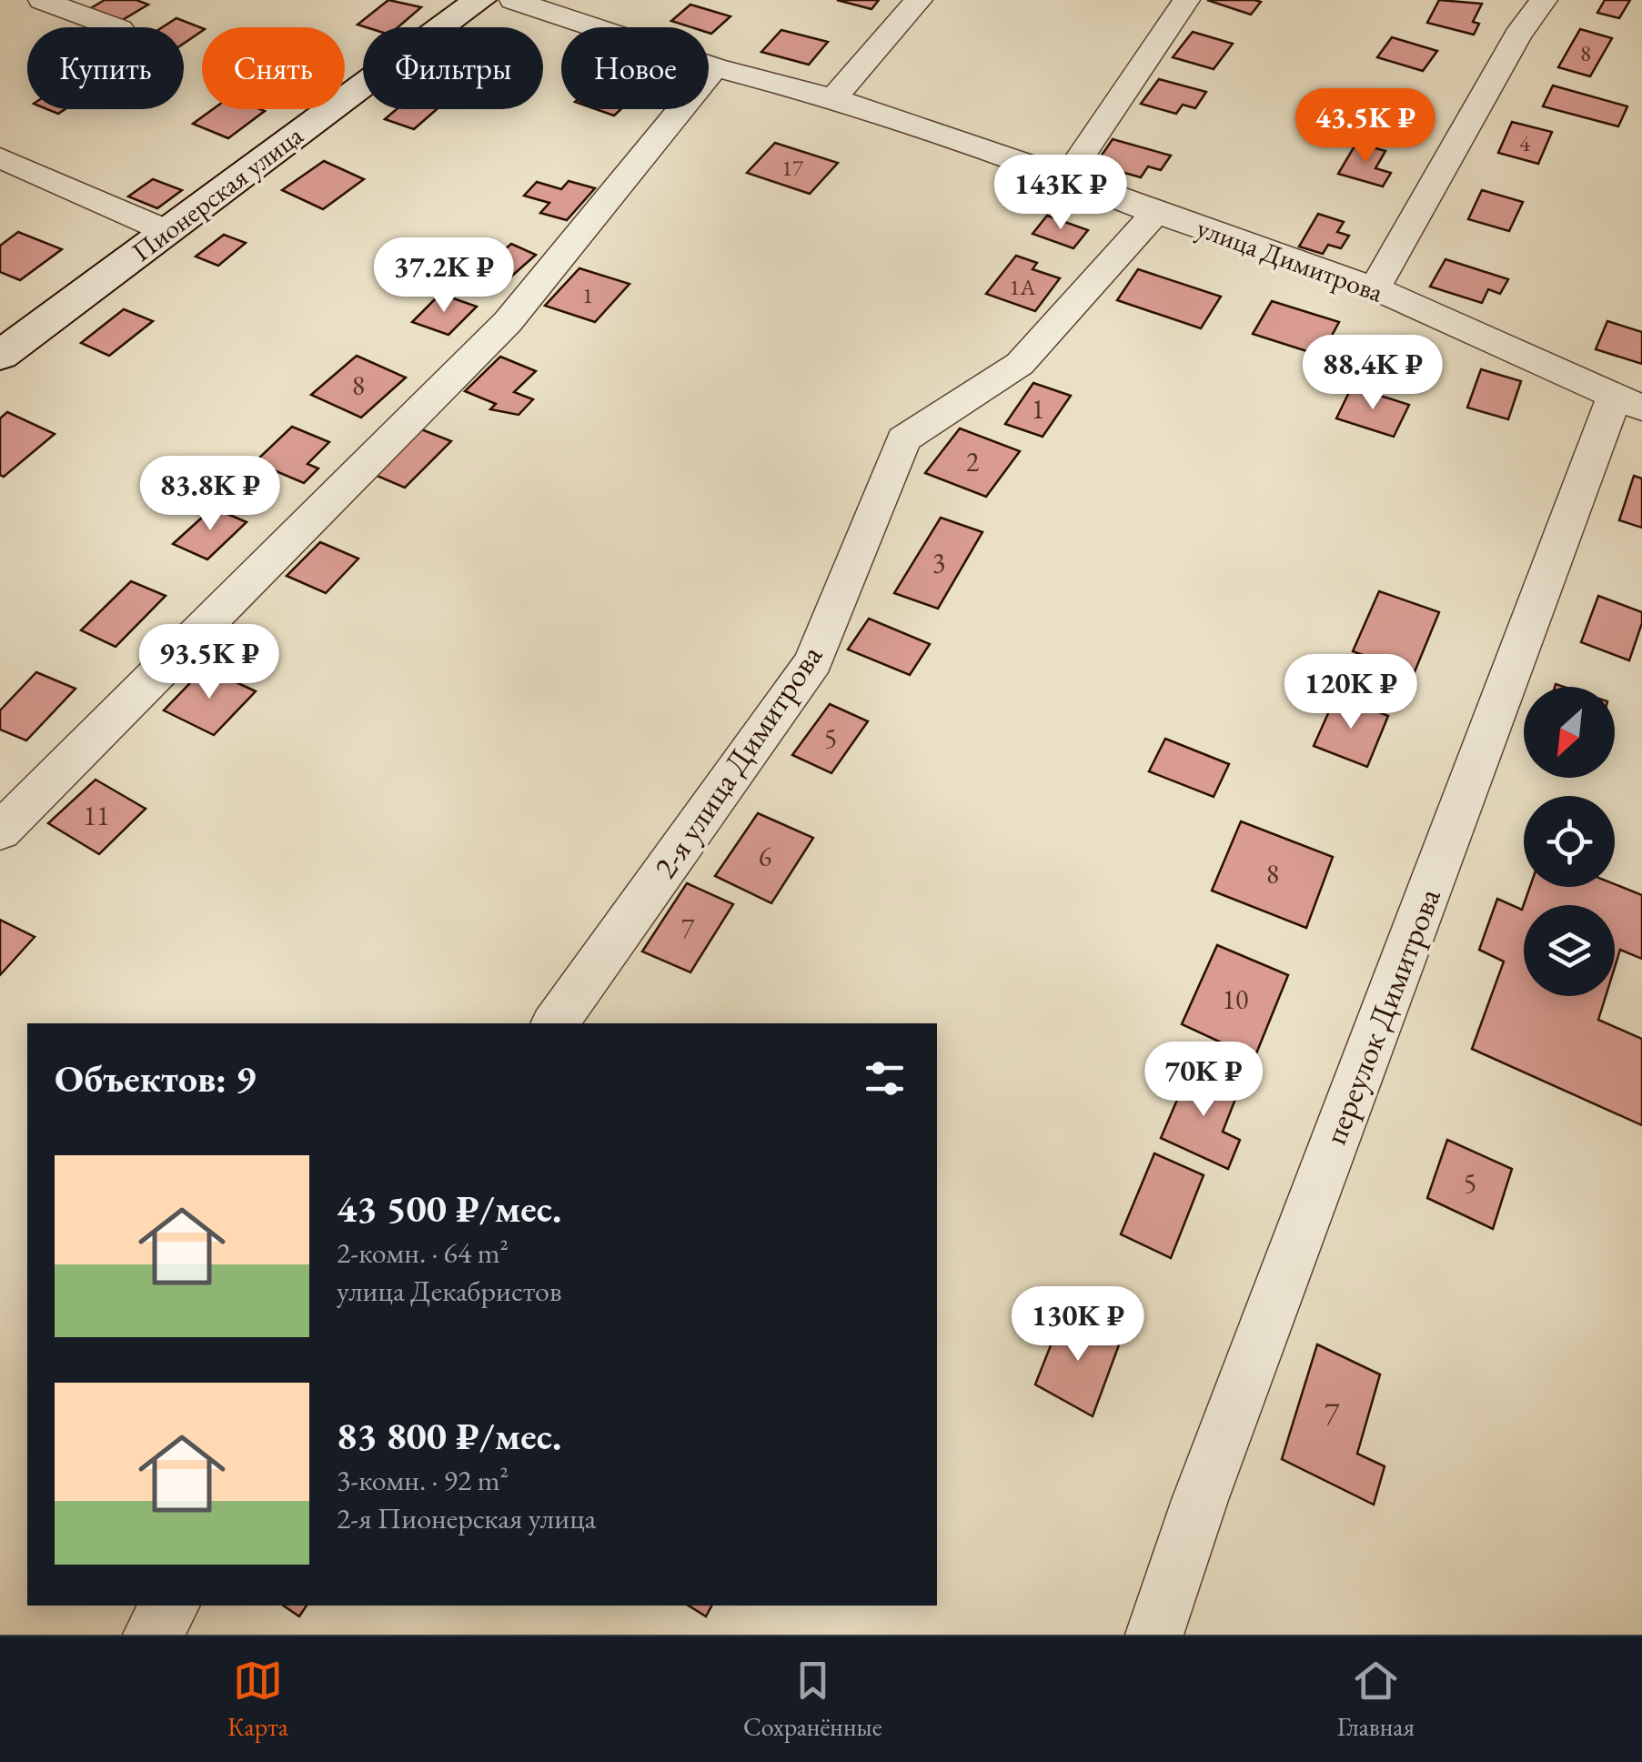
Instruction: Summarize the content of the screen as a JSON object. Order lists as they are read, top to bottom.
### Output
{
  "streets": {
    "street": [
      "Пионерская улица",
      "улица Димитрова",
      "2-я улица Димитрова",
      "переулок Димитрова"
    ]
  },
  "crossings": [
    ["улица Димитрова", "2-я улица Димитрова"],
    ["улица Димитрова", "переулок Димитрова"]
  ],
  "house_numbers": [
    "8",
    "4",
    "17",
    "1А",
    "1",
    "8",
    "1",
    "2",
    "3",
    "5",
    "11",
    "6",
    "8",
    "7",
    "10",
    "5",
    "7"
  ],
  "north": "bottom left",
  "page": {
    "chip": [
      "Купить",
      "Снять",
      "Фильтры",
      "Новое"
    ],
    "price": [
      "43.5K ₽",
      "143K ₽",
      "37.2K ₽",
      "88.4K ₽",
      "83.8K ₽",
      "93.5K ₽",
      "120K ₽",
      "70K ₽",
      "130K ₽"
    ],
    "heading": "Объектов: 9",
    "list": [
      {
        "name": "43 500 ₽/мес.",
        "note": "2-комн. · 64 m² · улица Декабристов"
      },
      {
        "name": "83 800 ₽/мес.",
        "note": "3-комн. · 92 m² · 2-я Пионерская улица"
      }
    ],
    "tabs": ["Карта", "Сохранённые", "Главная"]
  }
}
